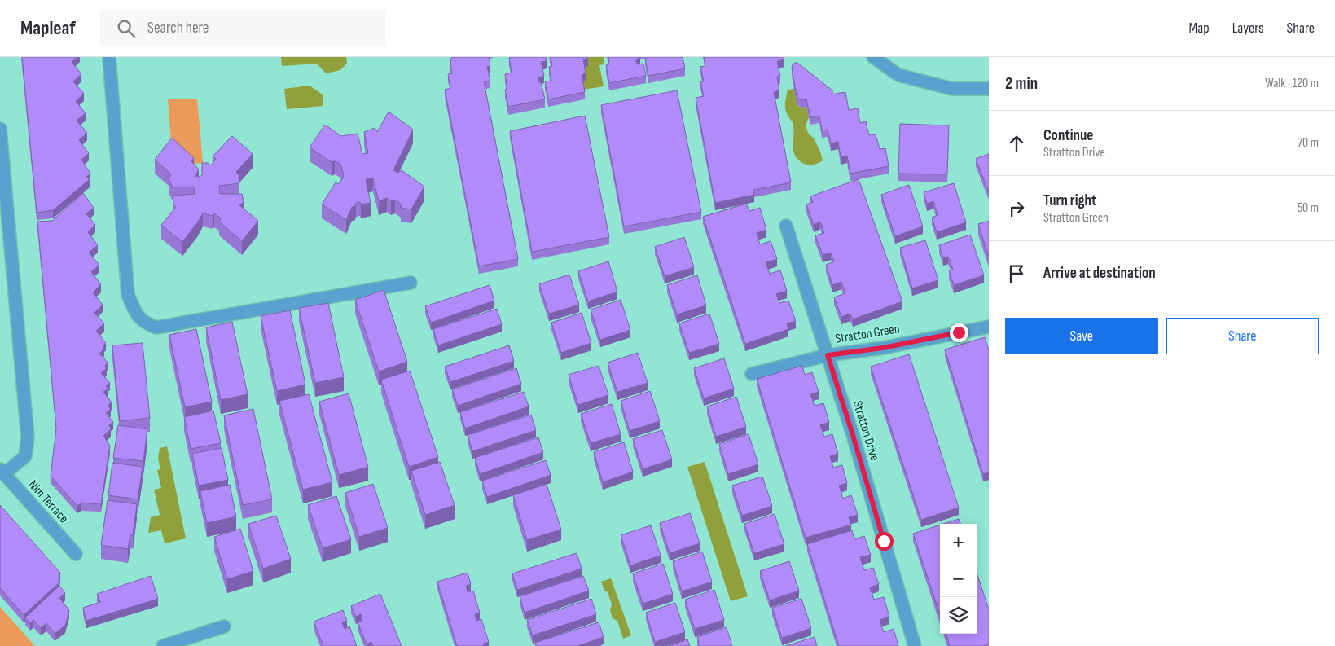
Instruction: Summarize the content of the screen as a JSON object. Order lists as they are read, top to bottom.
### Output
{
  "streets": {
    "street": ["Stratton Green", "Stratton Drive", "Nim Terrace"]
  },
  "crossings": [
    ["Stratton Green", "Stratton Drive"]
  ],
  "page": {
    "header": "Mapleaf",
    "search": "Search here",
    "nav": ["Map", "Layers", "Share"],
    "heading": ["2 min", "Walk · 120 m"],
    "list": [
      ["Continue", "Stratton Drive", "70 m"],
      ["Turn right", "Stratton Green", "50 m"],
      "Arrive at destination"
    ],
    "buttons": ["Save", "Share"],
    "map_buttons": ["+", "−"]
  }
}
